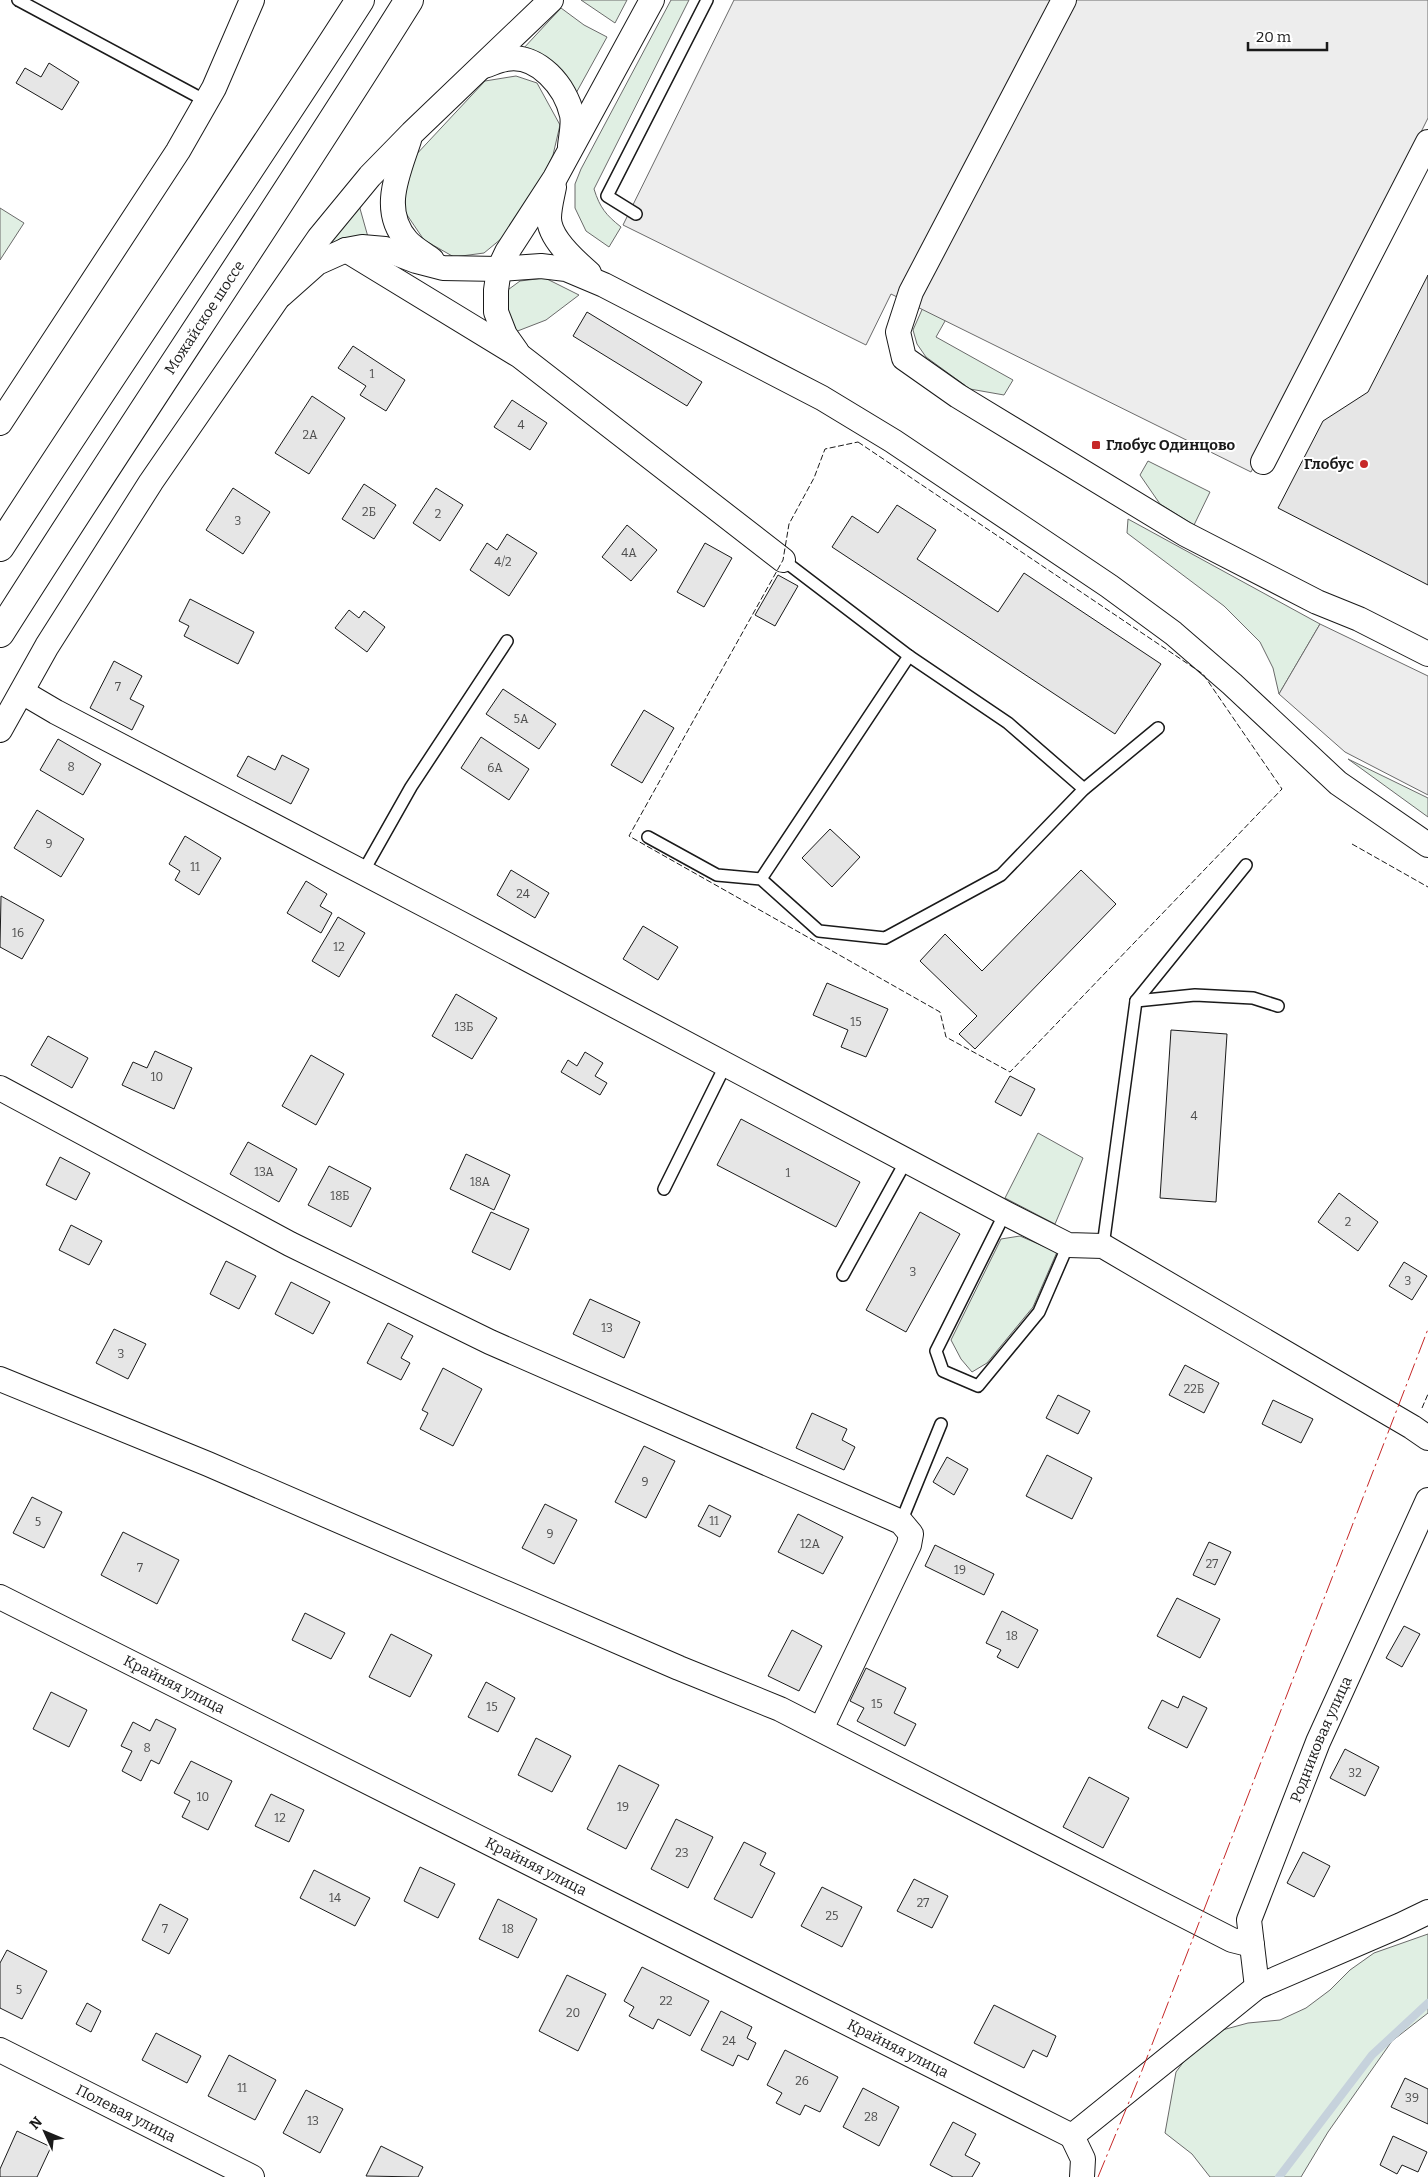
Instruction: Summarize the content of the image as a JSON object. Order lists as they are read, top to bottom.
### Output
{
  "streets": {
    "main road": ["Можайское шоссе"],
    "street": ["Крайняя улица", "Родниковая улица", "Полевая улица"]
  },
  "places": {
    "transit": ["Глобус Одинцово"],
    "other": ["Глобус"]
  },
  "house_numbers": [
    "1",
    "4",
    "2А",
    "2Б",
    "2",
    "3",
    "4А",
    "4/2",
    "7",
    "5А",
    "8",
    "6А",
    "9",
    "11",
    "24",
    "16",
    "12",
    "15",
    "13Б",
    "10",
    "4",
    "13А",
    "1",
    "18А",
    "18Б",
    "2",
    "3",
    "3",
    "13",
    "3",
    "22Б",
    "9",
    "11",
    "5",
    "9",
    "12А",
    "27",
    "7",
    "19",
    "18",
    "15",
    "15",
    "8",
    "32",
    "10",
    "19",
    "12",
    "23",
    "14",
    "27",
    "25",
    "7",
    "18",
    "5",
    "22",
    "20",
    "24",
    "26",
    "11",
    "39",
    "28",
    "13"
  ],
  "scale_bar": "20 m",
  "north": "top left"
}
